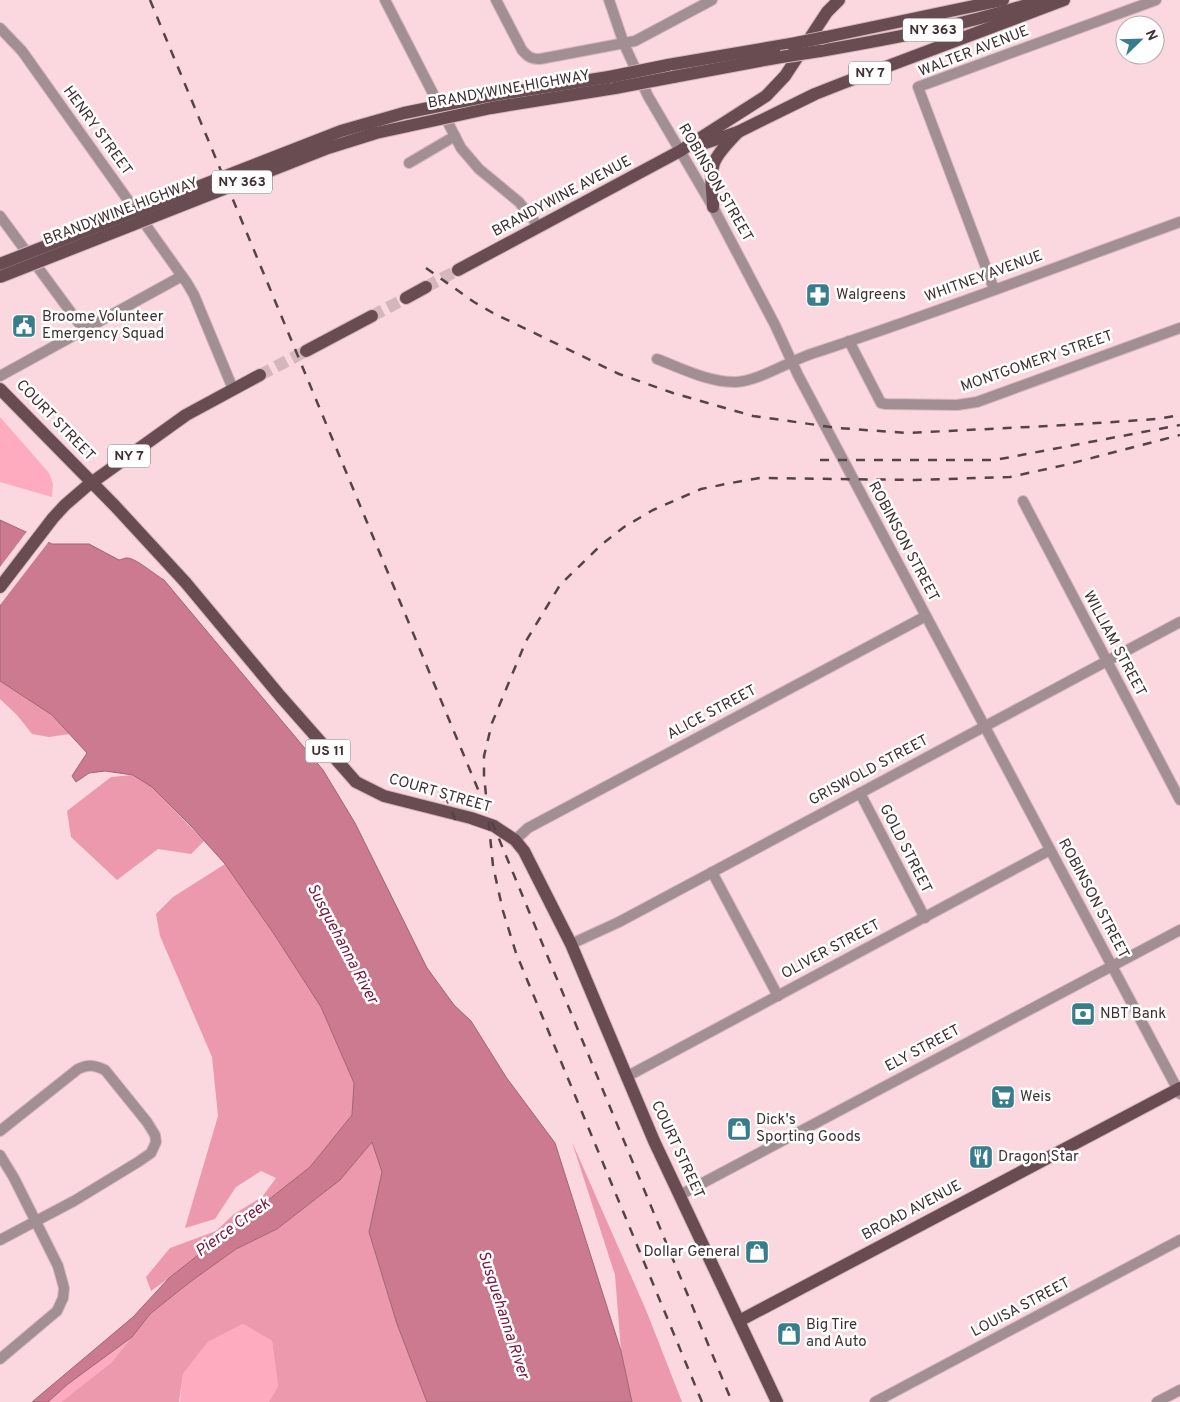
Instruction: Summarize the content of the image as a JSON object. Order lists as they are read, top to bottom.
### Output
{
  "streets": {
    "main road": [
      "NY 363",
      "NY 7",
      "BRANDYWINE HIGHWAY",
      "BRANDYWINE AVENUE",
      "COURT STREET",
      "US 11",
      "BROAD AVENUE"
    ],
    "street": [
      "WALTER AVENUE",
      "HENRY STREET",
      "ROBINSON STREET",
      "WHITNEY AVENUE",
      "MONTGOMERY STREET",
      "WILLIAM STREET",
      "ALICE STREET",
      "GRISWOLD STREET",
      "GOLD STREET",
      "OLIVER STREET",
      "ELY STREET",
      "LOUISA STREET"
    ]
  },
  "crossings": [
    ["WALTER AVENUE", "WHITNEY AVENUE"],
    ["NY 7", "HENRY STREET"],
    ["NY 7", "ROBINSON STREET"],
    ["NY 7", "BRANDYWINE AVENUE"],
    ["NY 7", "COURT STREET"],
    ["ROBINSON STREET", "BRANDYWINE AVENUE"],
    ["ROBINSON STREET", "WHITNEY AVENUE"],
    ["ROBINSON STREET", "ALICE STREET"],
    ["ROBINSON STREET", "GRISWOLD STREET"],
    ["ROBINSON STREET", "OLIVER STREET"],
    ["ROBINSON STREET", "ELY STREET"],
    ["ROBINSON STREET", "BROAD AVENUE"],
    ["WHITNEY AVENUE", "MONTGOMERY STREET"],
    ["COURT STREET", "ALICE STREET"],
    ["COURT STREET", "GRISWOLD STREET"],
    ["COURT STREET", "OLIVER STREET"],
    ["COURT STREET", "ELY STREET"],
    ["COURT STREET", "BROAD AVENUE"],
    ["WILLIAM STREET", "GRISWOLD STREET"],
    ["GRISWOLD STREET", "GOLD STREET"],
    ["GOLD STREET", "OLIVER STREET"]
  ],
  "water": ["Susquehanna River", "Pierce Creek"],
  "places": {
    "pharmacy": ["Walgreens"],
    "public building": ["Broome Volunteer Emergency Squad"],
    "bank": ["NBT Bank"],
    "supermarket": ["Weis"],
    "shop": ["Dick's Sporting Goods", "Dollar General", "Big Tire and Auto"],
    "restaurant": ["Dragon Star"]
  },
  "north": "top right"
}
